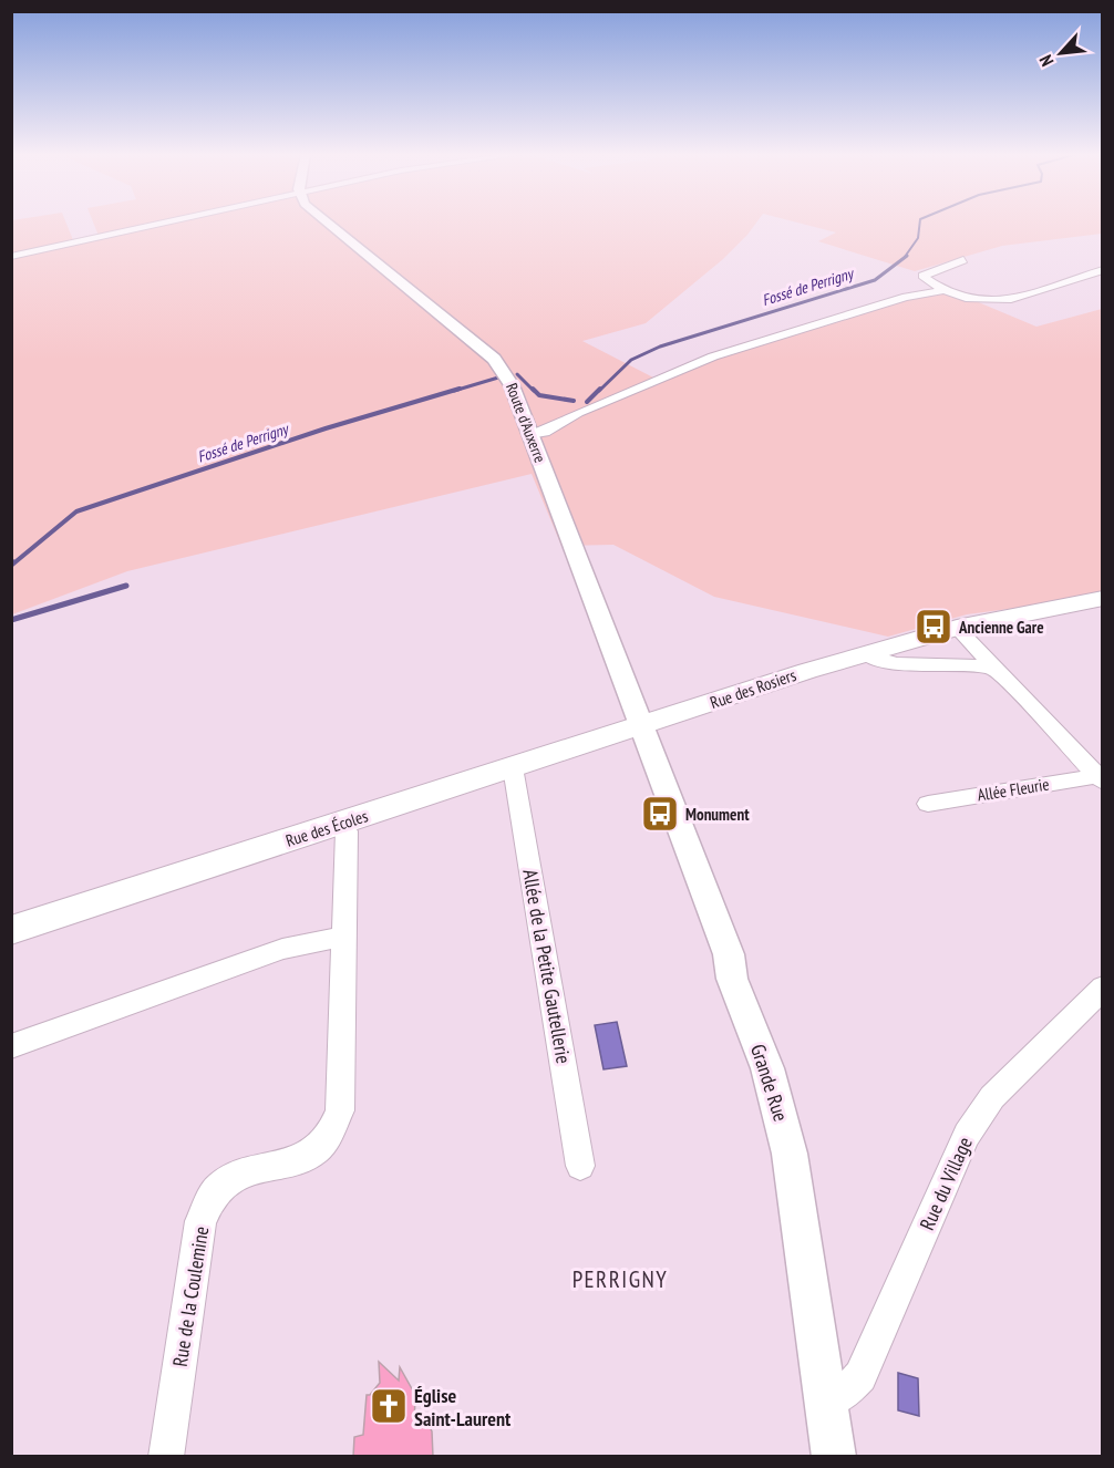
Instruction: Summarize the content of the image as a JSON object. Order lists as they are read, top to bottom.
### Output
{
  "streets": {
    "main road": ["Rue des Rosiers", "Rue des Écoles"],
    "street": [
      "Route d'Auxerre",
      "Allée Fleurie",
      "Allée de la Petite Gautellerie",
      "Grande Rue",
      "Rue du Village",
      "Rue de la Coulemine"
    ]
  },
  "crossings": [
    ["Route d'Auxerre", "Rue des Rosiers"],
    ["Route d'Auxerre", "Rue des Écoles"],
    ["Route d'Auxerre", "Grande Rue"],
    ["Rue des Rosiers", "Rue des Écoles"],
    ["Rue des Rosiers", "Grande Rue"],
    ["Rue des Écoles", "Allée de la Petite Gautellerie"],
    ["Rue des Écoles", "Grande Rue"],
    ["Rue des Écoles", "Rue de la Coulemine"],
    ["Grande Rue", "Rue du Village"]
  ],
  "districts": ["PERRIGNY"],
  "water": ["Fossé de Perrigny"],
  "places": {
    "bus stop": ["Ancienne Gare", "Monument"],
    "church": ["Église Saint-Laurent"]
  },
  "north": "bottom left"
}
